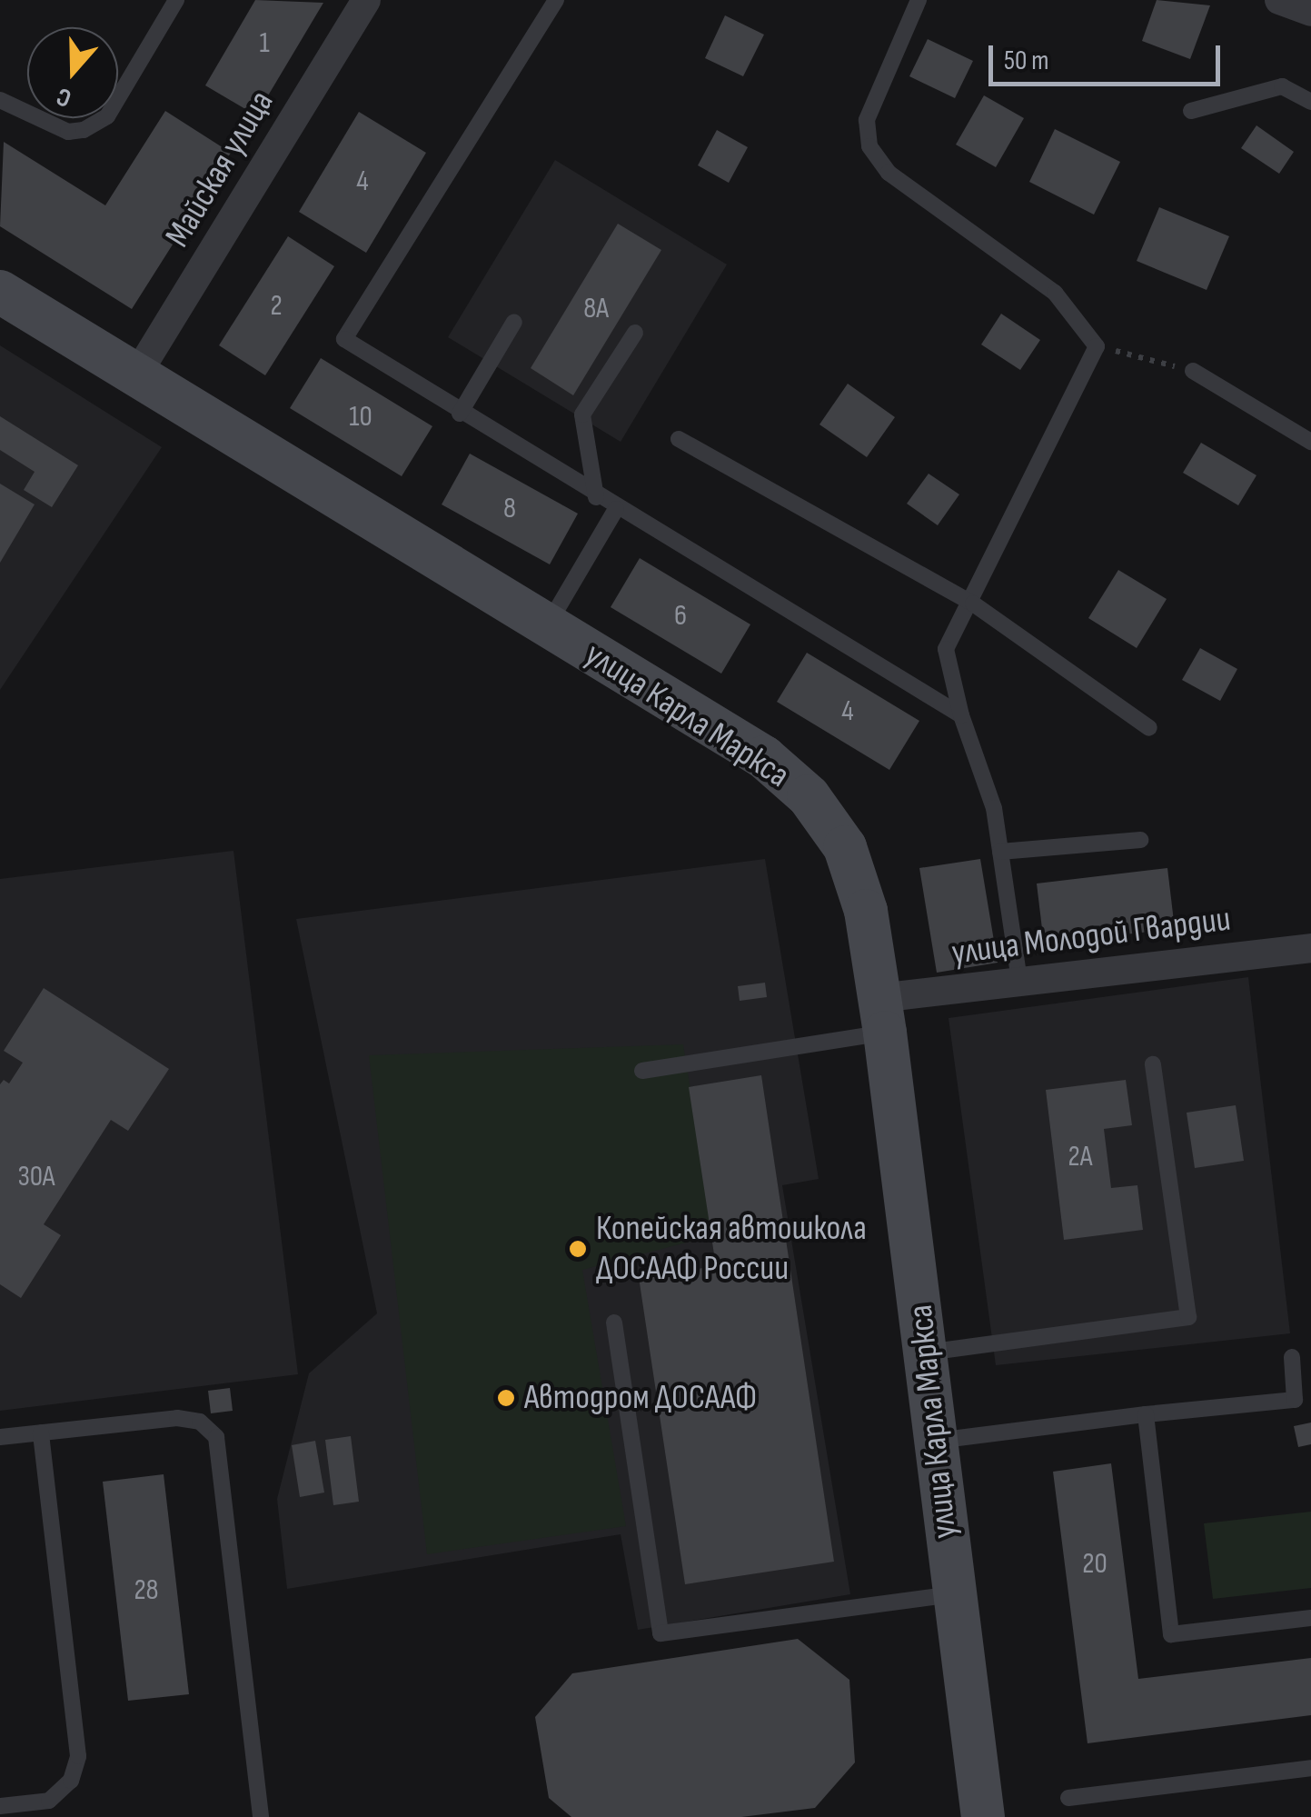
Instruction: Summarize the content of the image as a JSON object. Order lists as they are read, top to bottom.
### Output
{
  "streets": {
    "street": ["Майская улица", "улица Карла Маркса", "улица Молодой Гвардии"]
  },
  "crossings": [
    ["Майская улица", "улица Карла Маркса"],
    ["улица Карла Маркса", "улица Молодой Гвардии"]
  ],
  "places": ["Копейская автошкола ДОСААФ России", "Автодром ДОСААФ"],
  "house_numbers": [
    "1",
    "4",
    "2",
    "8А",
    "10",
    "8",
    "6",
    "4",
    "2А",
    "30А",
    "20",
    "28"
  ],
  "scale_bar": "50 m",
  "north": "bottom"
}
